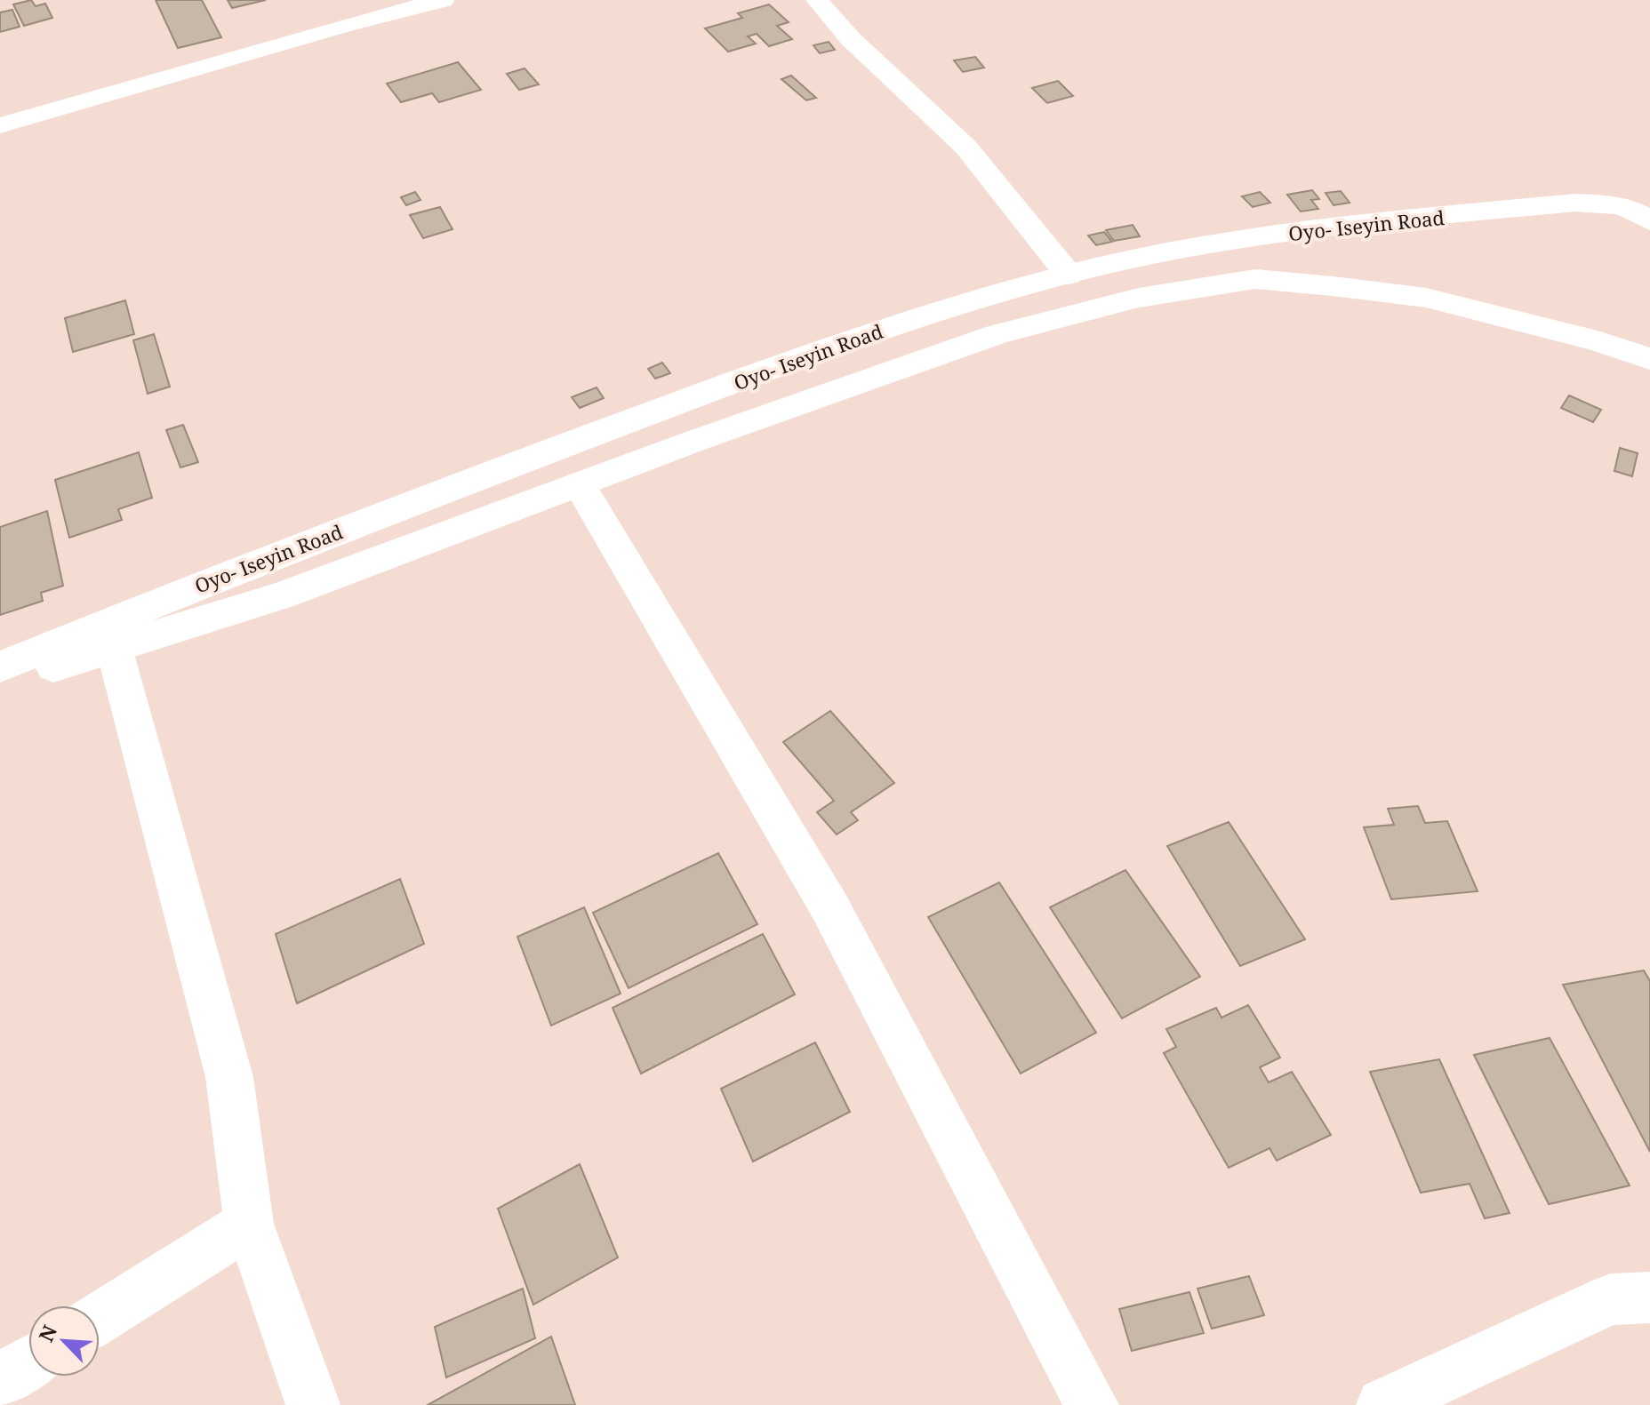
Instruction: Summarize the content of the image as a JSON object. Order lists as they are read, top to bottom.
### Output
{
  "streets": {
    "main road": ["Oyo- Iseyin Road"]
  },
  "north": "top left"
}
